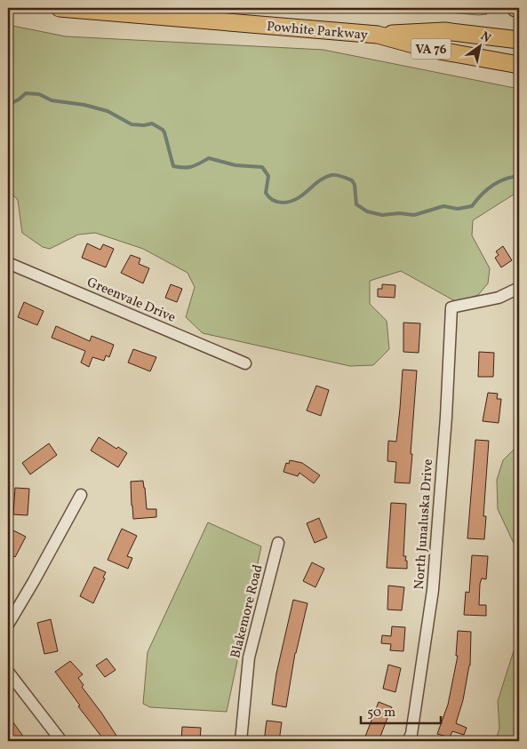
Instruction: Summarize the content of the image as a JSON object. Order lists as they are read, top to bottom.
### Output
{
  "streets": {
    "highway": ["Powhite Parkway", "VA 76"],
    "street": ["Greenvale Drive", "North Junaluska Drive", "Blakemore Road"]
  },
  "crossings": [
    ["Powhite Parkway", "VA 76"]
  ],
  "scale_bar": "50 m",
  "north": "top right"
}
